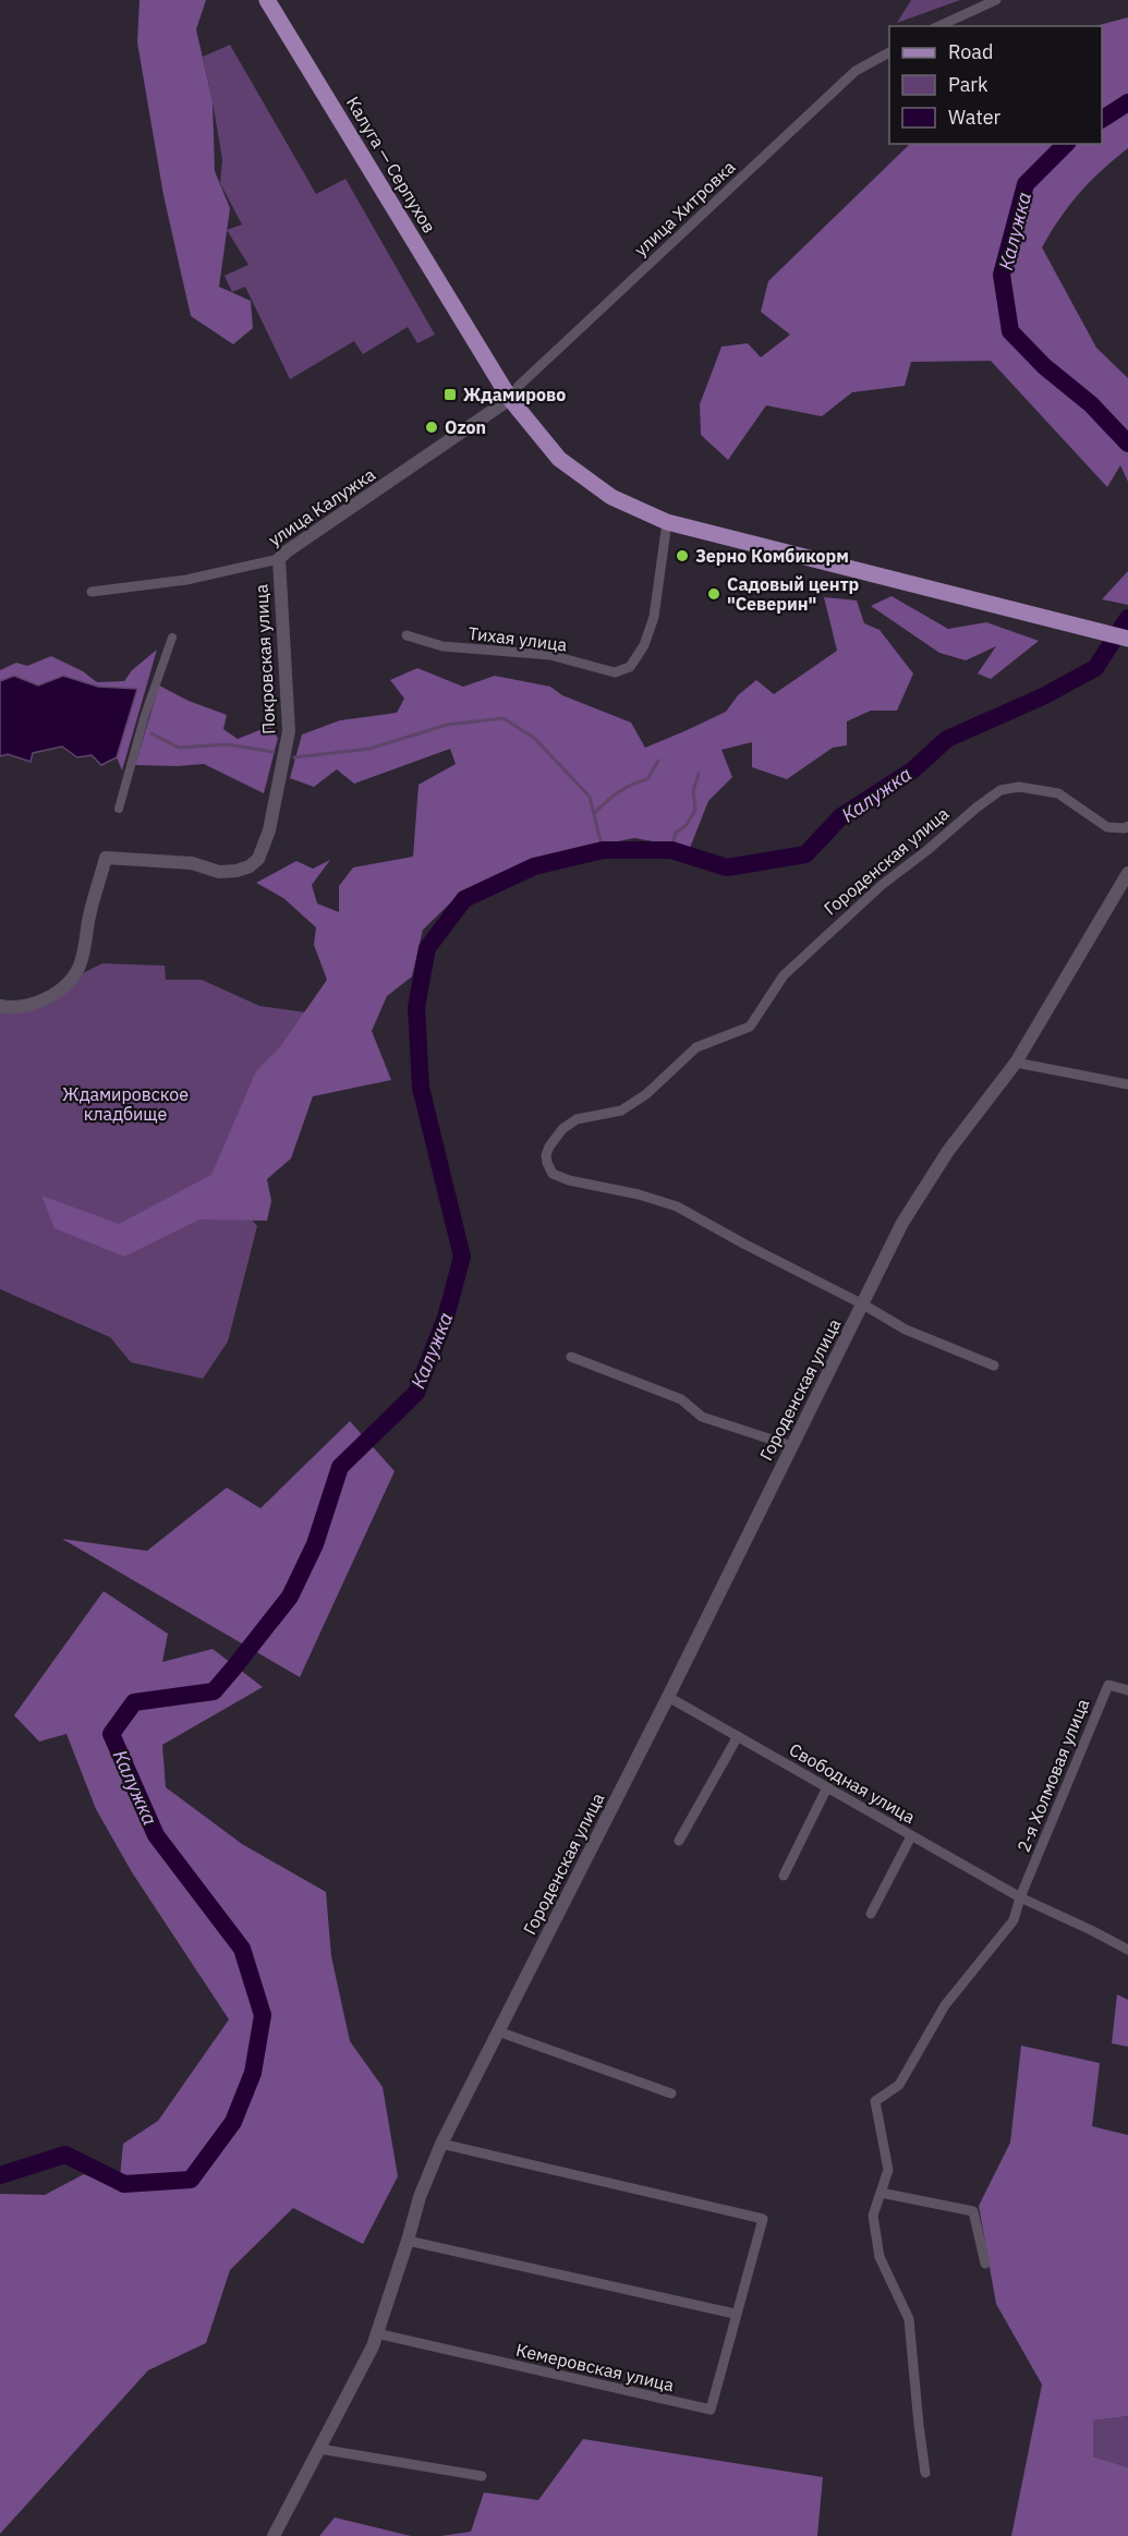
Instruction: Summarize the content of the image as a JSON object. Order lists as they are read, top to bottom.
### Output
{
  "streets": {
    "main road": ["Калуга — Серпухов"],
    "street": [
      "улица Хитровка",
      "улица Калужка",
      "Тихая улица",
      "Покровская улица",
      "Городенская улица",
      "2-я Холмовая улица",
      "Свободная улица",
      "Кемеровская улица"
    ]
  },
  "crossings": [
    ["Калуга — Серпухов", "улица Хитровка"],
    ["Калуга — Серпухов", "улица Калужка"],
    ["Калуга — Серпухов", "Тихая улица"],
    ["улица Хитровка", "улица Калужка"],
    ["улица Калужка", "Покровская улица"],
    ["Городенская улица", "Свободная улица"],
    ["Городенская улица", "Кемеровская улица"],
    ["2-я Холмовая улица", "Свободная улица"]
  ],
  "water": ["Калужка"],
  "parks": ["Ждамировское кладбище"],
  "places": {
    "transit": ["Ждамирово"],
    "other": ["Ozon", "Зерно Комбикорм", "Садовый центр \"Северин\""]
  },
  "legend": ["Road", "Park", "Water"]
}
